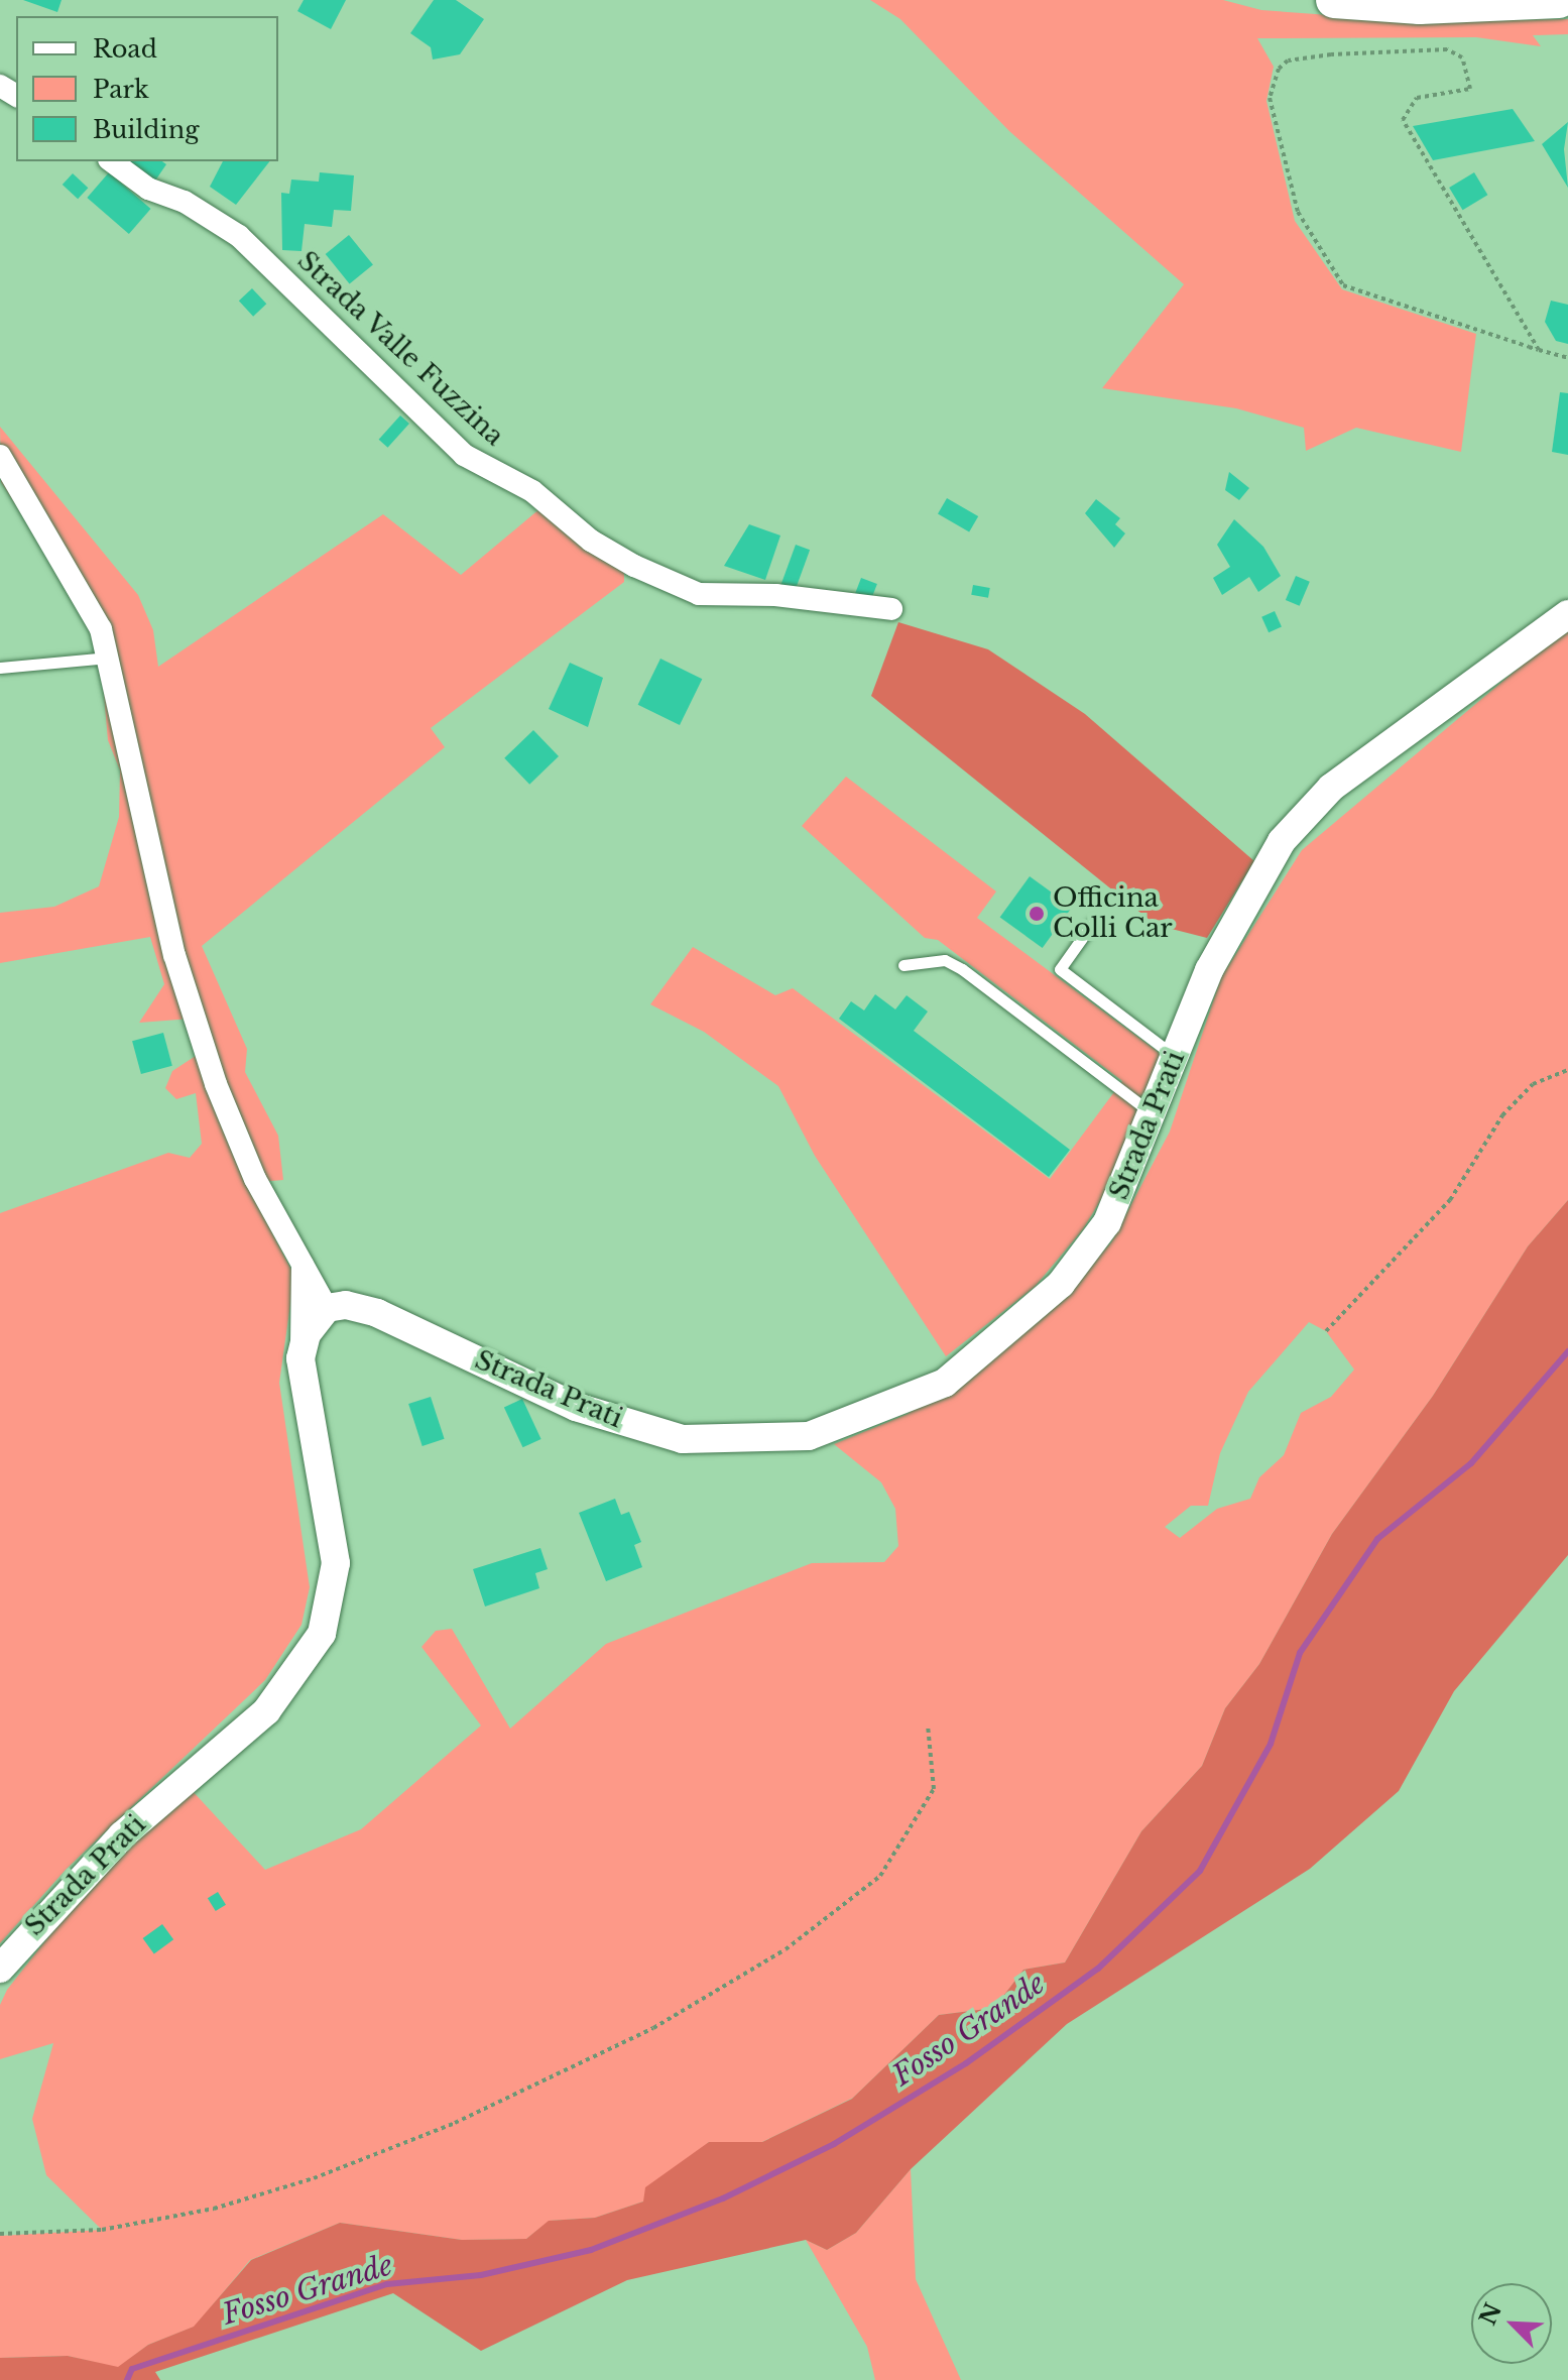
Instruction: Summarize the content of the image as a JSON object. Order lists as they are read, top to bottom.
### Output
{
  "streets": {
    "street": ["Strada Valle Fuzzina", "Strada Prati"]
  },
  "water": ["Fosso Grande"],
  "places": ["Officina Colli Car"],
  "legend": ["Road", "Park", "Building"],
  "north": "top left"
}
